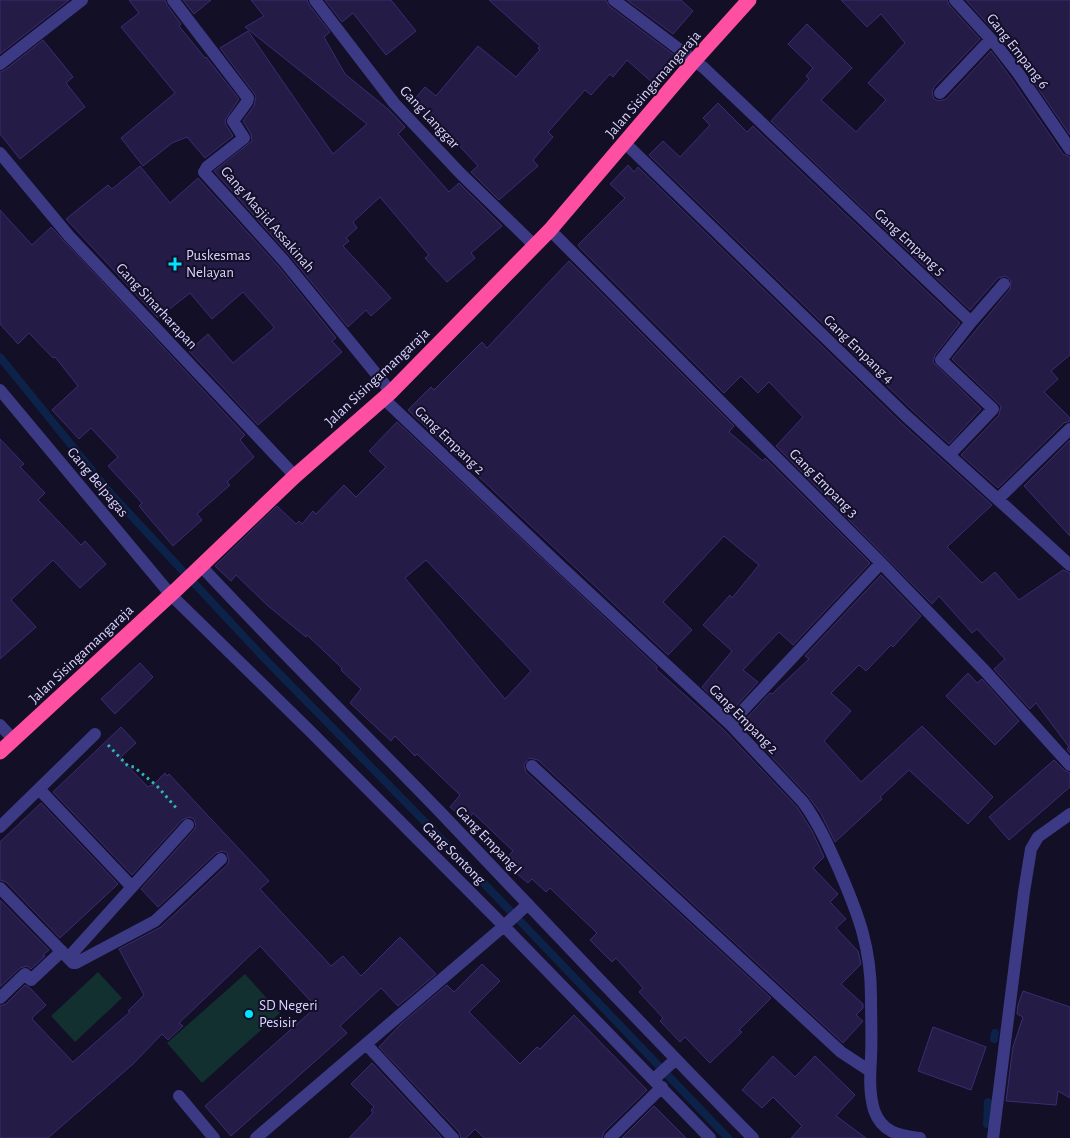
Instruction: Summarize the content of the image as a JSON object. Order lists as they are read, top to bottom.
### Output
{
  "streets": {
    "highway": ["Jalan Sisingamangaraja"],
    "street": [
      "Gang Empang 6",
      "Gang Langgar",
      "Gang Masjid Assakinah",
      "Gang Empang 5",
      "Gang Sinarharapan",
      "Gang Empang 4",
      "Gang Empang 2",
      "Gang Belpagas",
      "Gang Empang 3",
      "Gang Empang I",
      "Gang Sontong"
    ]
  },
  "crossings": [
    ["Jalan Sisingamangaraja", "Gang Langgar"],
    ["Jalan Sisingamangaraja", "Gang Masjid Assakinah"],
    ["Jalan Sisingamangaraja", "Gang Empang 5"],
    ["Jalan Sisingamangaraja", "Gang Sinarharapan"],
    ["Jalan Sisingamangaraja", "Gang Empang 4"],
    ["Jalan Sisingamangaraja", "Gang Empang 2"],
    ["Jalan Sisingamangaraja", "Gang Belpagas"],
    ["Jalan Sisingamangaraja", "Gang Empang 3"],
    ["Jalan Sisingamangaraja", "Gang Empang I"],
    ["Jalan Sisingamangaraja", "Gang Sontong"],
    ["Gang Masjid Assakinah", "Gang Empang 2"],
    ["Gang Belpagas", "Gang Sontong"],
    ["Gang Empang I", "Gang Sontong"]
  ],
  "places": {
    "health": ["Puskesmas Nelayan"],
    "other": ["SD Negeri Pesisir"]
  }
}
